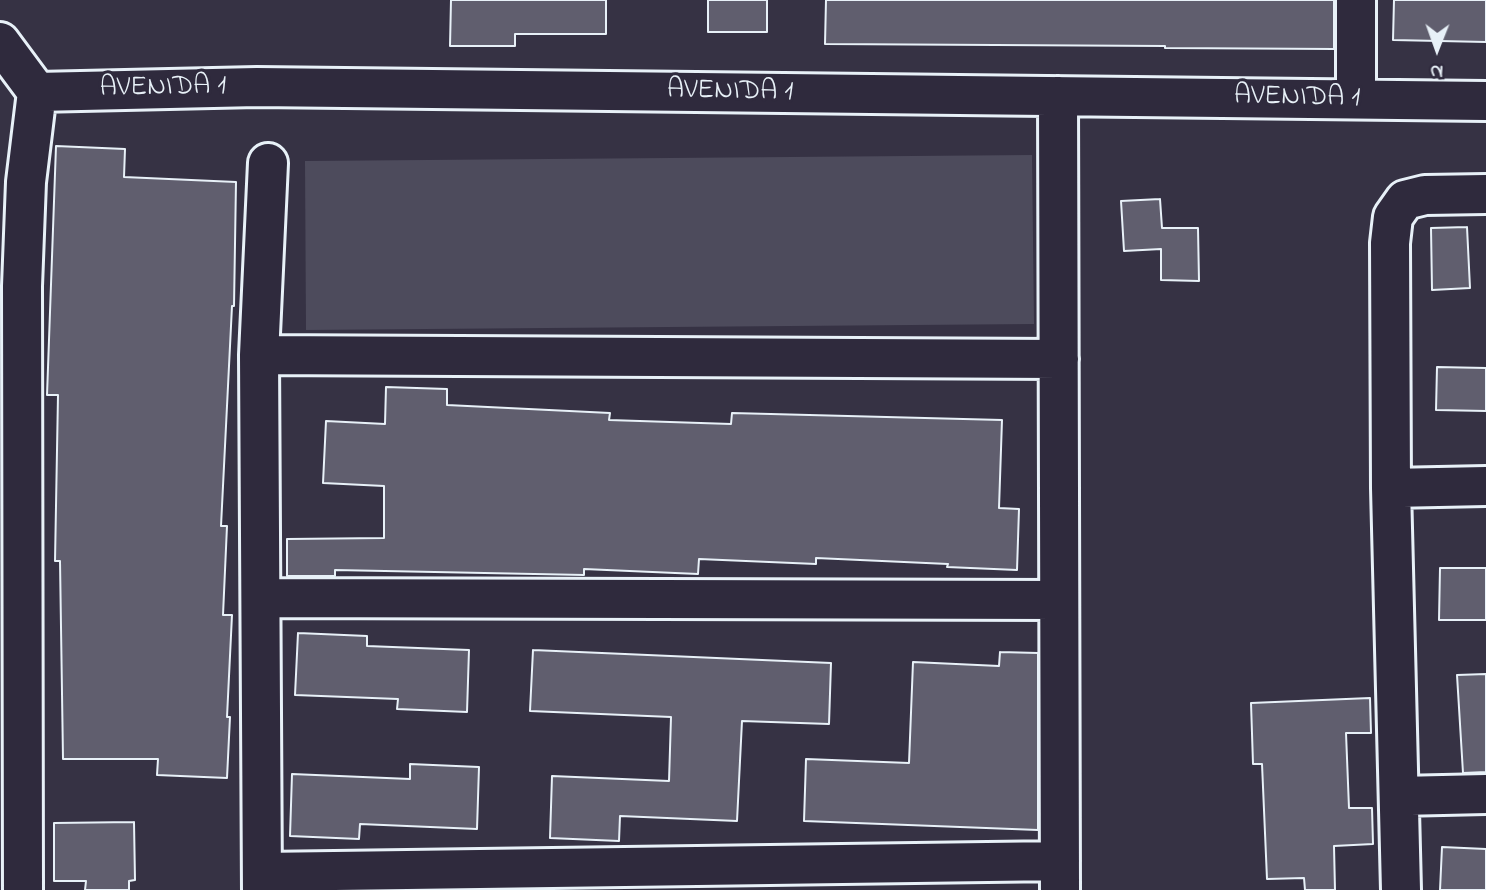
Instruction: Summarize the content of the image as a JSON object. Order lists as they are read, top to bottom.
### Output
{
  "streets": {
    "street": ["AVENIDA 1"]
  },
  "north": "bottom"
}
